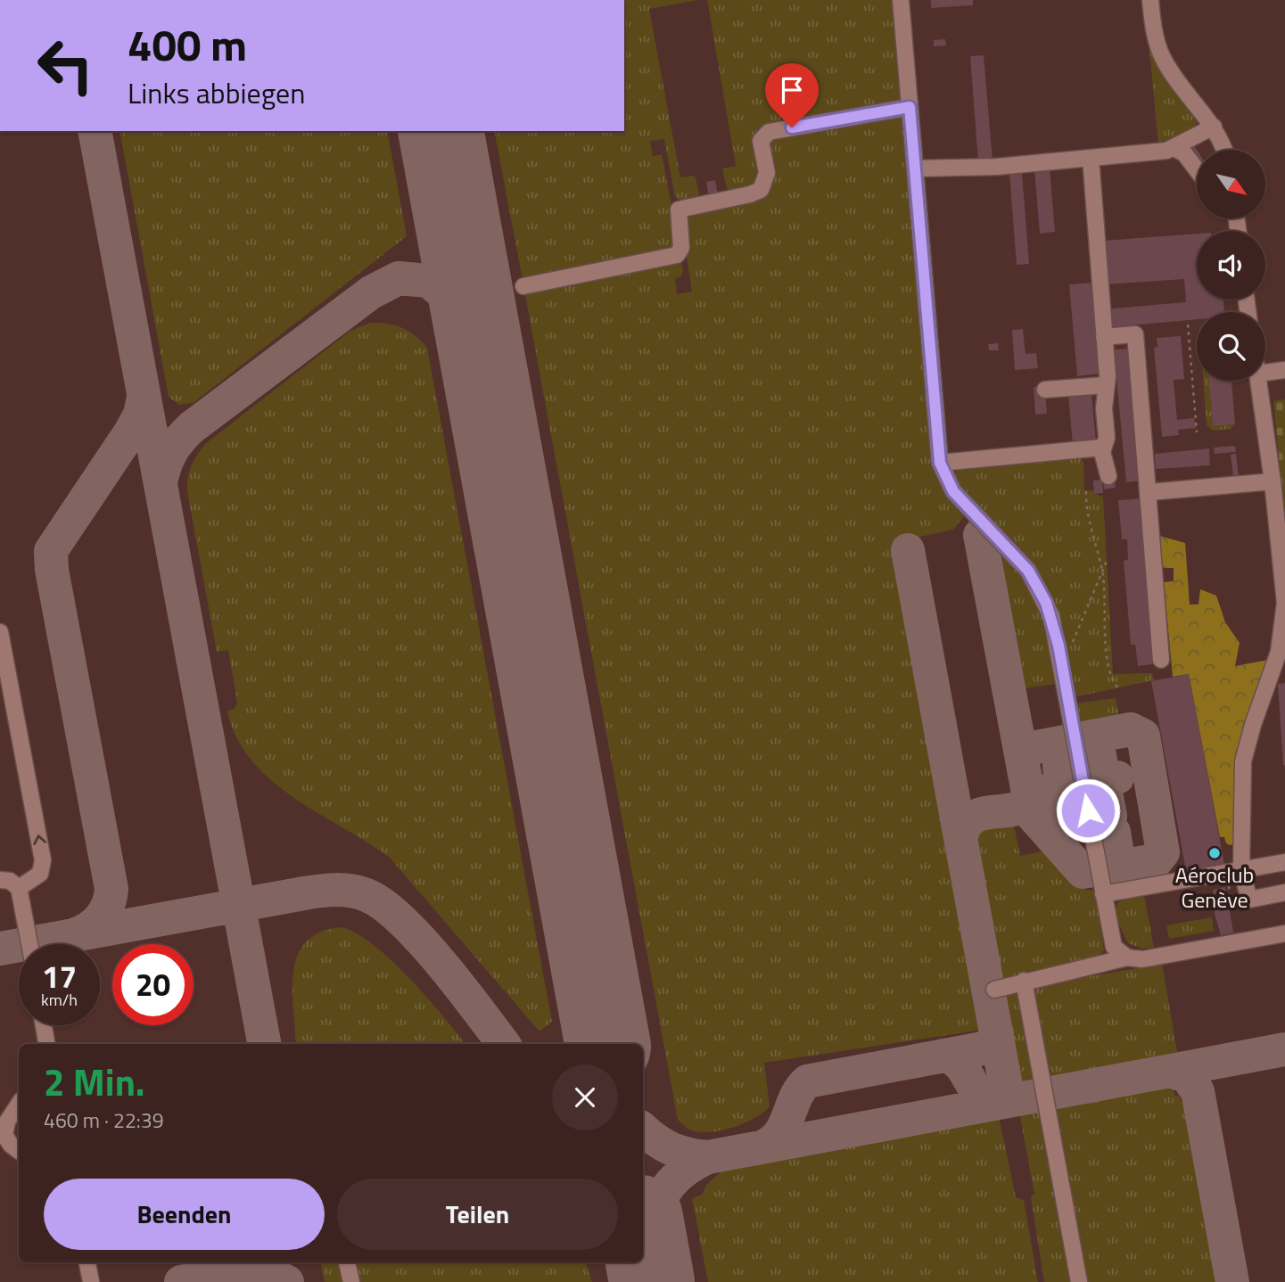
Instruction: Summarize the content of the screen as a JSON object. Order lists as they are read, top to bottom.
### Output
{
  "places": ["Aéroclub Genève"],
  "north": "bottom right",
  "page": {
    "turn": ["400 m", "Links abbiegen"],
    "speed": "17 km/h",
    "limit": "20",
    "heading": ["2 Min.", "460 m · 22:39"],
    "buttons": ["Beenden", "Teilen"]
  }
}
